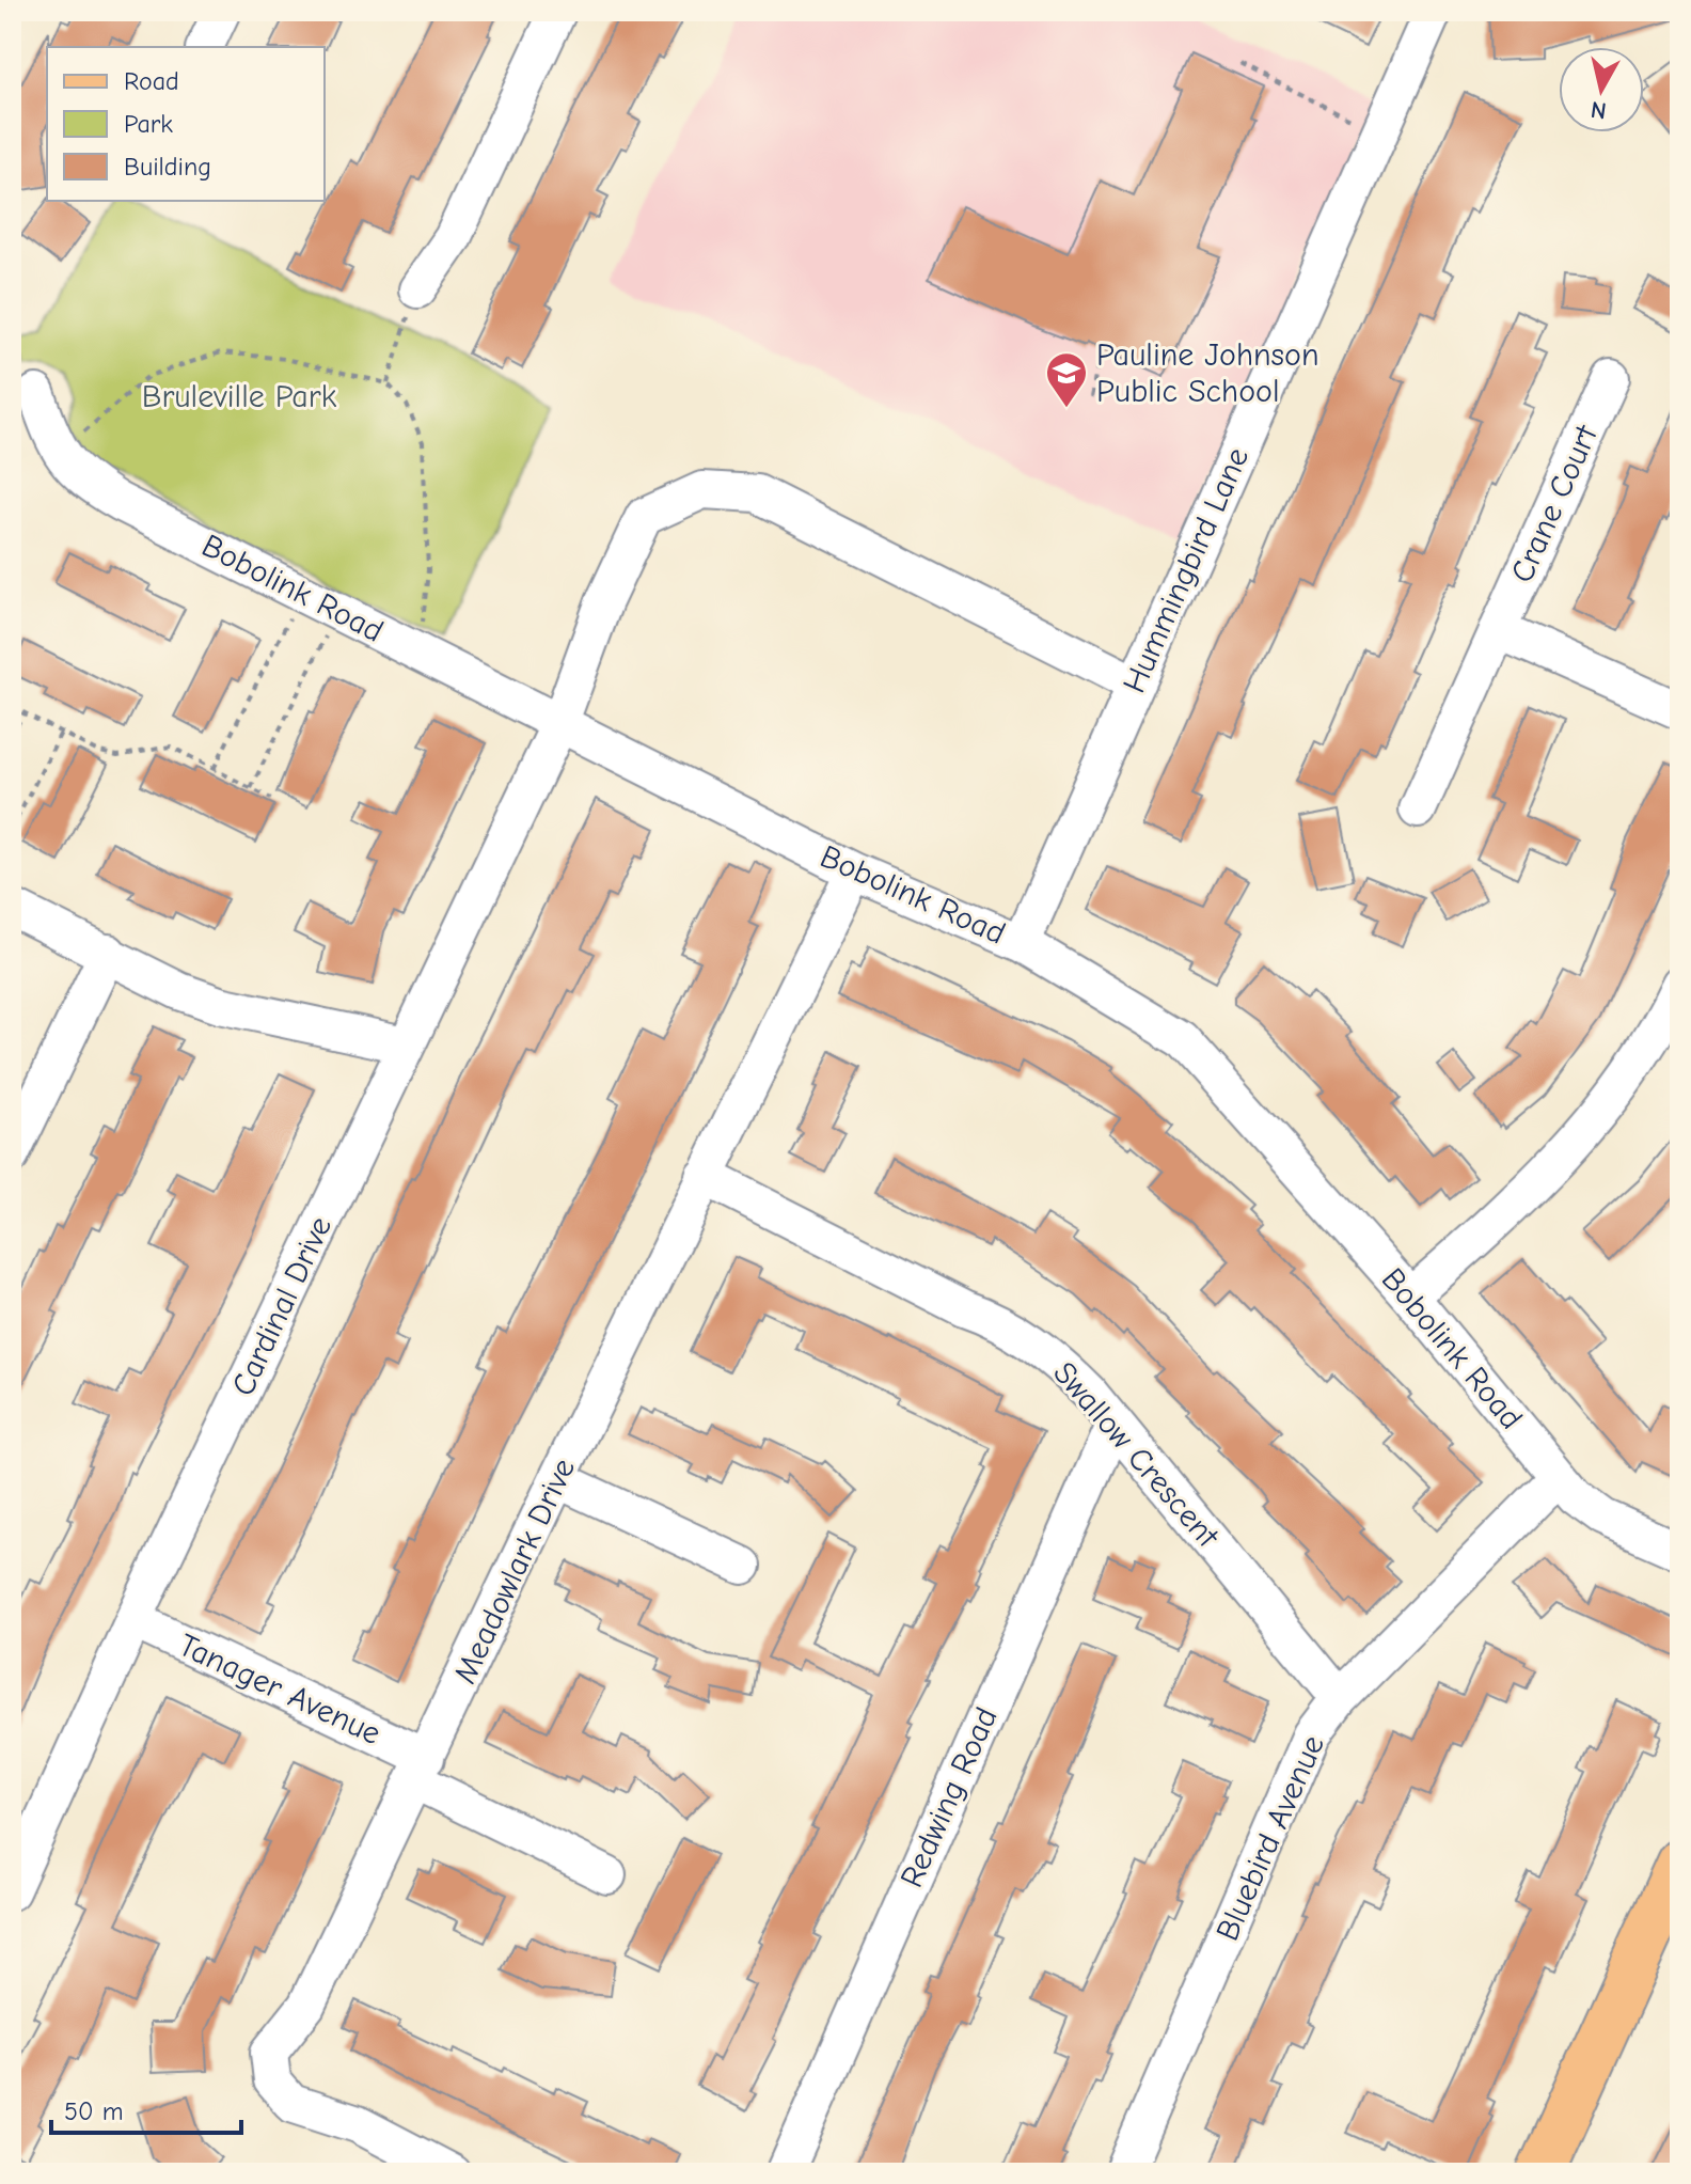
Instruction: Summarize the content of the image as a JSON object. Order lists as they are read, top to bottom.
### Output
{
  "streets": {
    "street": [
      "Crane Court",
      "Hummingbird Lane",
      "Bobolink Road",
      "Cardinal Drive",
      "Swallow Crescent",
      "Meadowlark Drive",
      "Tanager Avenue",
      "Redwing Road",
      "Bluebird Avenue"
    ]
  },
  "crossings": [
    ["Hummingbird Lane", "Bobolink Road"],
    ["Hummingbird Lane", "Cardinal Drive"],
    ["Bobolink Road", "Cardinal Drive"],
    ["Bobolink Road", "Meadowlark Drive"],
    ["Bobolink Road", "Bluebird Avenue"],
    ["Cardinal Drive", "Tanager Avenue"],
    ["Swallow Crescent", "Meadowlark Drive"],
    ["Swallow Crescent", "Redwing Road"],
    ["Swallow Crescent", "Bluebird Avenue"],
    ["Meadowlark Drive", "Tanager Avenue"]
  ],
  "parks": ["Bruleville Park"],
  "places": {
    "school or university": ["Pauline Johnson Public School"]
  },
  "legend": ["Road", "Park", "Building"],
  "scale_bar": "50 m",
  "north": "bottom"
}
